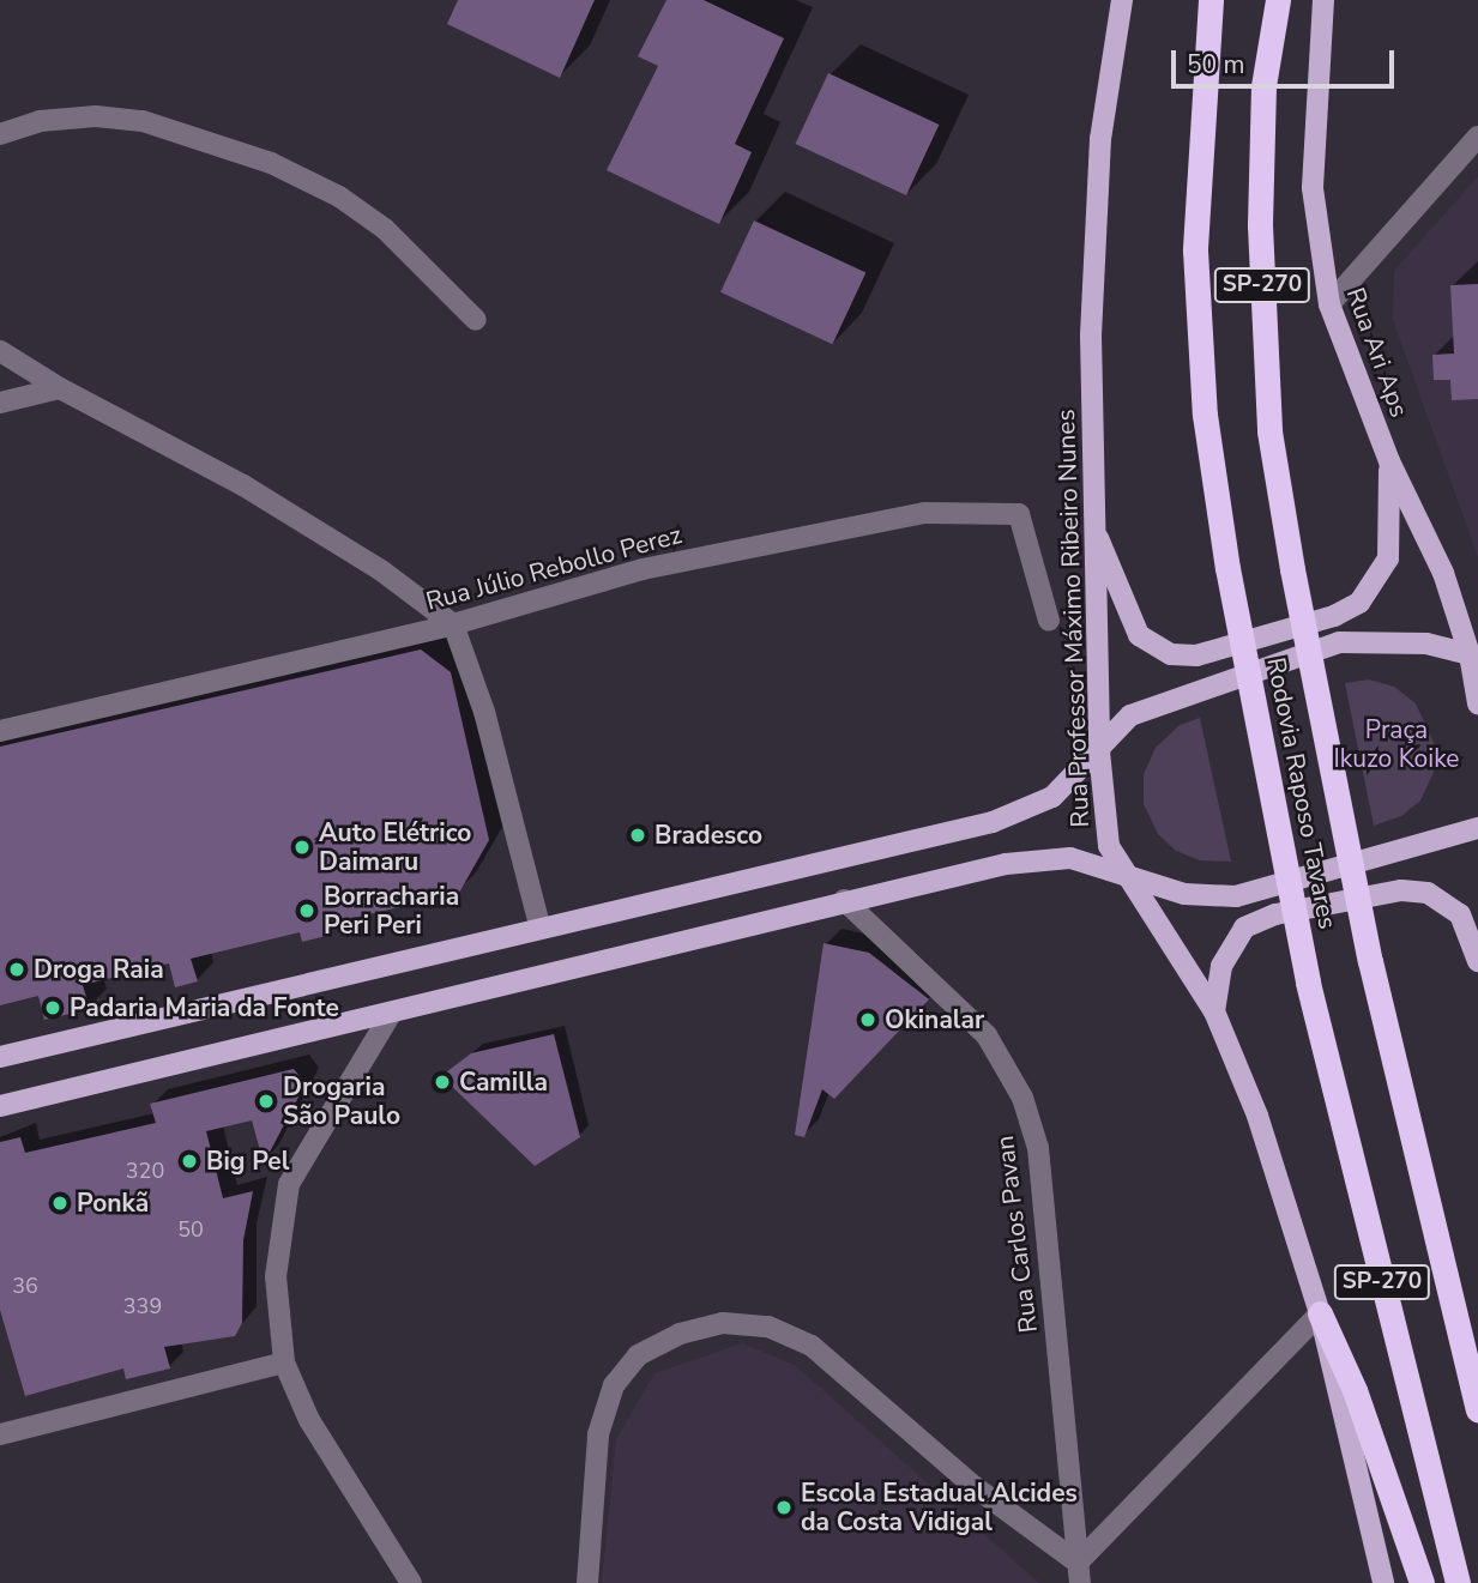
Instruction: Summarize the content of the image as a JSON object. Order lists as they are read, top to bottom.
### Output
{
  "streets": {
    "highway": ["SP-270", "Rodovia Raposo Tavares"],
    "main road": ["Rua Ari Aps", "Rua Professor Máximo Ribeiro Nunes"],
    "street": ["Rua Júlio Rebollo Perez", "Rua Carlos Pavan"]
  },
  "parks": ["Praça Ikuzo Koike"],
  "places": [
    "Bradesco",
    "Auto Elétrico Daimaru",
    "Borracharia Peri Peri",
    "Droga Raia",
    "Padaria Maria da Fonte",
    "Okinalar",
    "Camilla",
    "Drogaria São Paulo",
    "Big Pel",
    "Ponkã",
    "Escola Estadual Alcides da Costa Vidigal"
  ],
  "house_numbers": [
    "320",
    "50",
    "36",
    "339"
  ],
  "scale_bar": "50 m"
}
